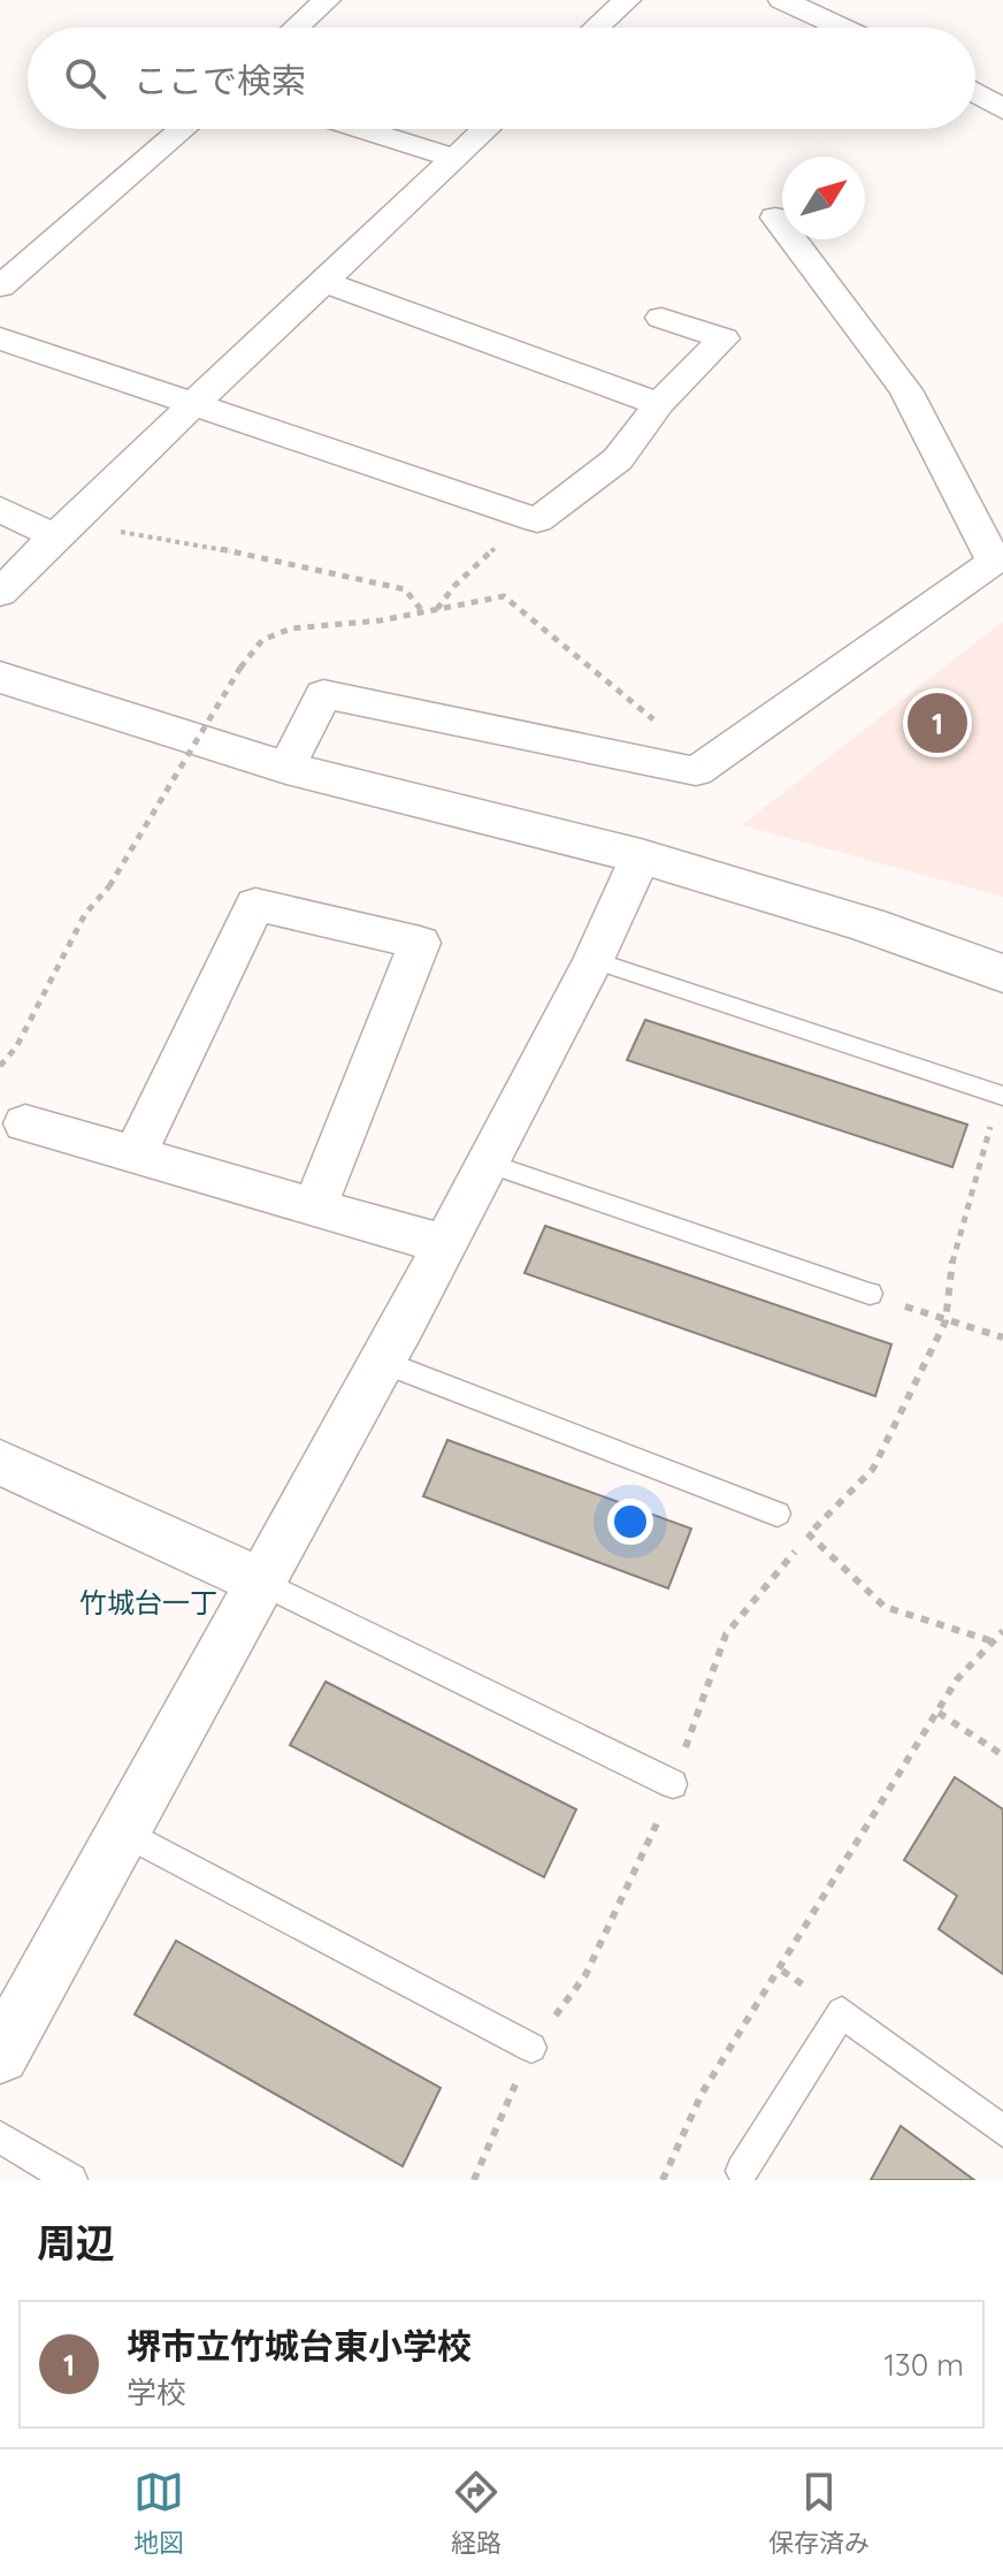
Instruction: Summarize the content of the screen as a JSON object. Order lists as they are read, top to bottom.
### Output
{
  "districts": ["竹城台一丁"],
  "north": "top right",
  "page": {
    "search": "ここで検索",
    "pins": "1",
    "heading": "周辺",
    "list": [
      {
        "mark": "1",
        "name": "堺市立竹城台東小学校",
        "note": "学校",
        "value": "130 m"
      }
    ],
    "nav": ["地図", "経路", "保存済み"]
  }
}
